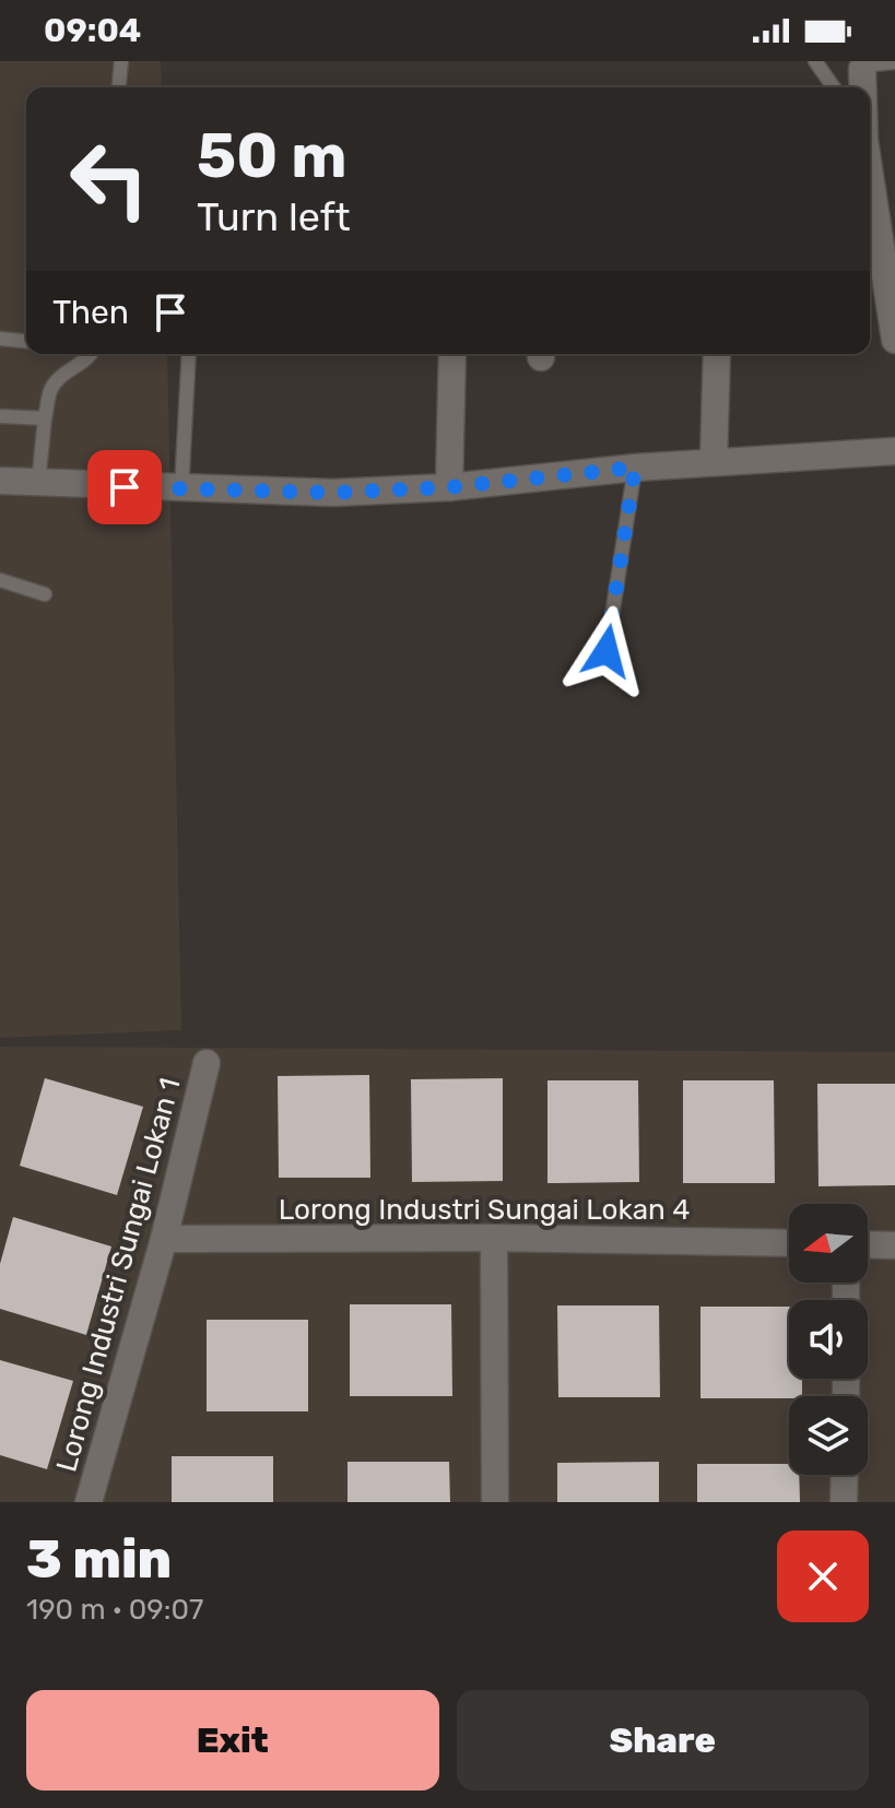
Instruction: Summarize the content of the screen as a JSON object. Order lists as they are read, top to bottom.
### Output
{
  "streets": {
    "street": ["Lorong Industri Sungai Lokan 4", "Lorong Industri Sungai Lokan 1"]
  },
  "crossings": [
    ["Lorong Industri Sungai Lokan 4", "Lorong Industri Sungai Lokan 1"]
  ],
  "north": "left",
  "page": {
    "status": "09:04",
    "turn": ["50 m", "Turn left"],
    "then": "Then",
    "heading": ["3 min", "190 m · 09:07"],
    "buttons": ["Exit", "Share"]
  }
}
